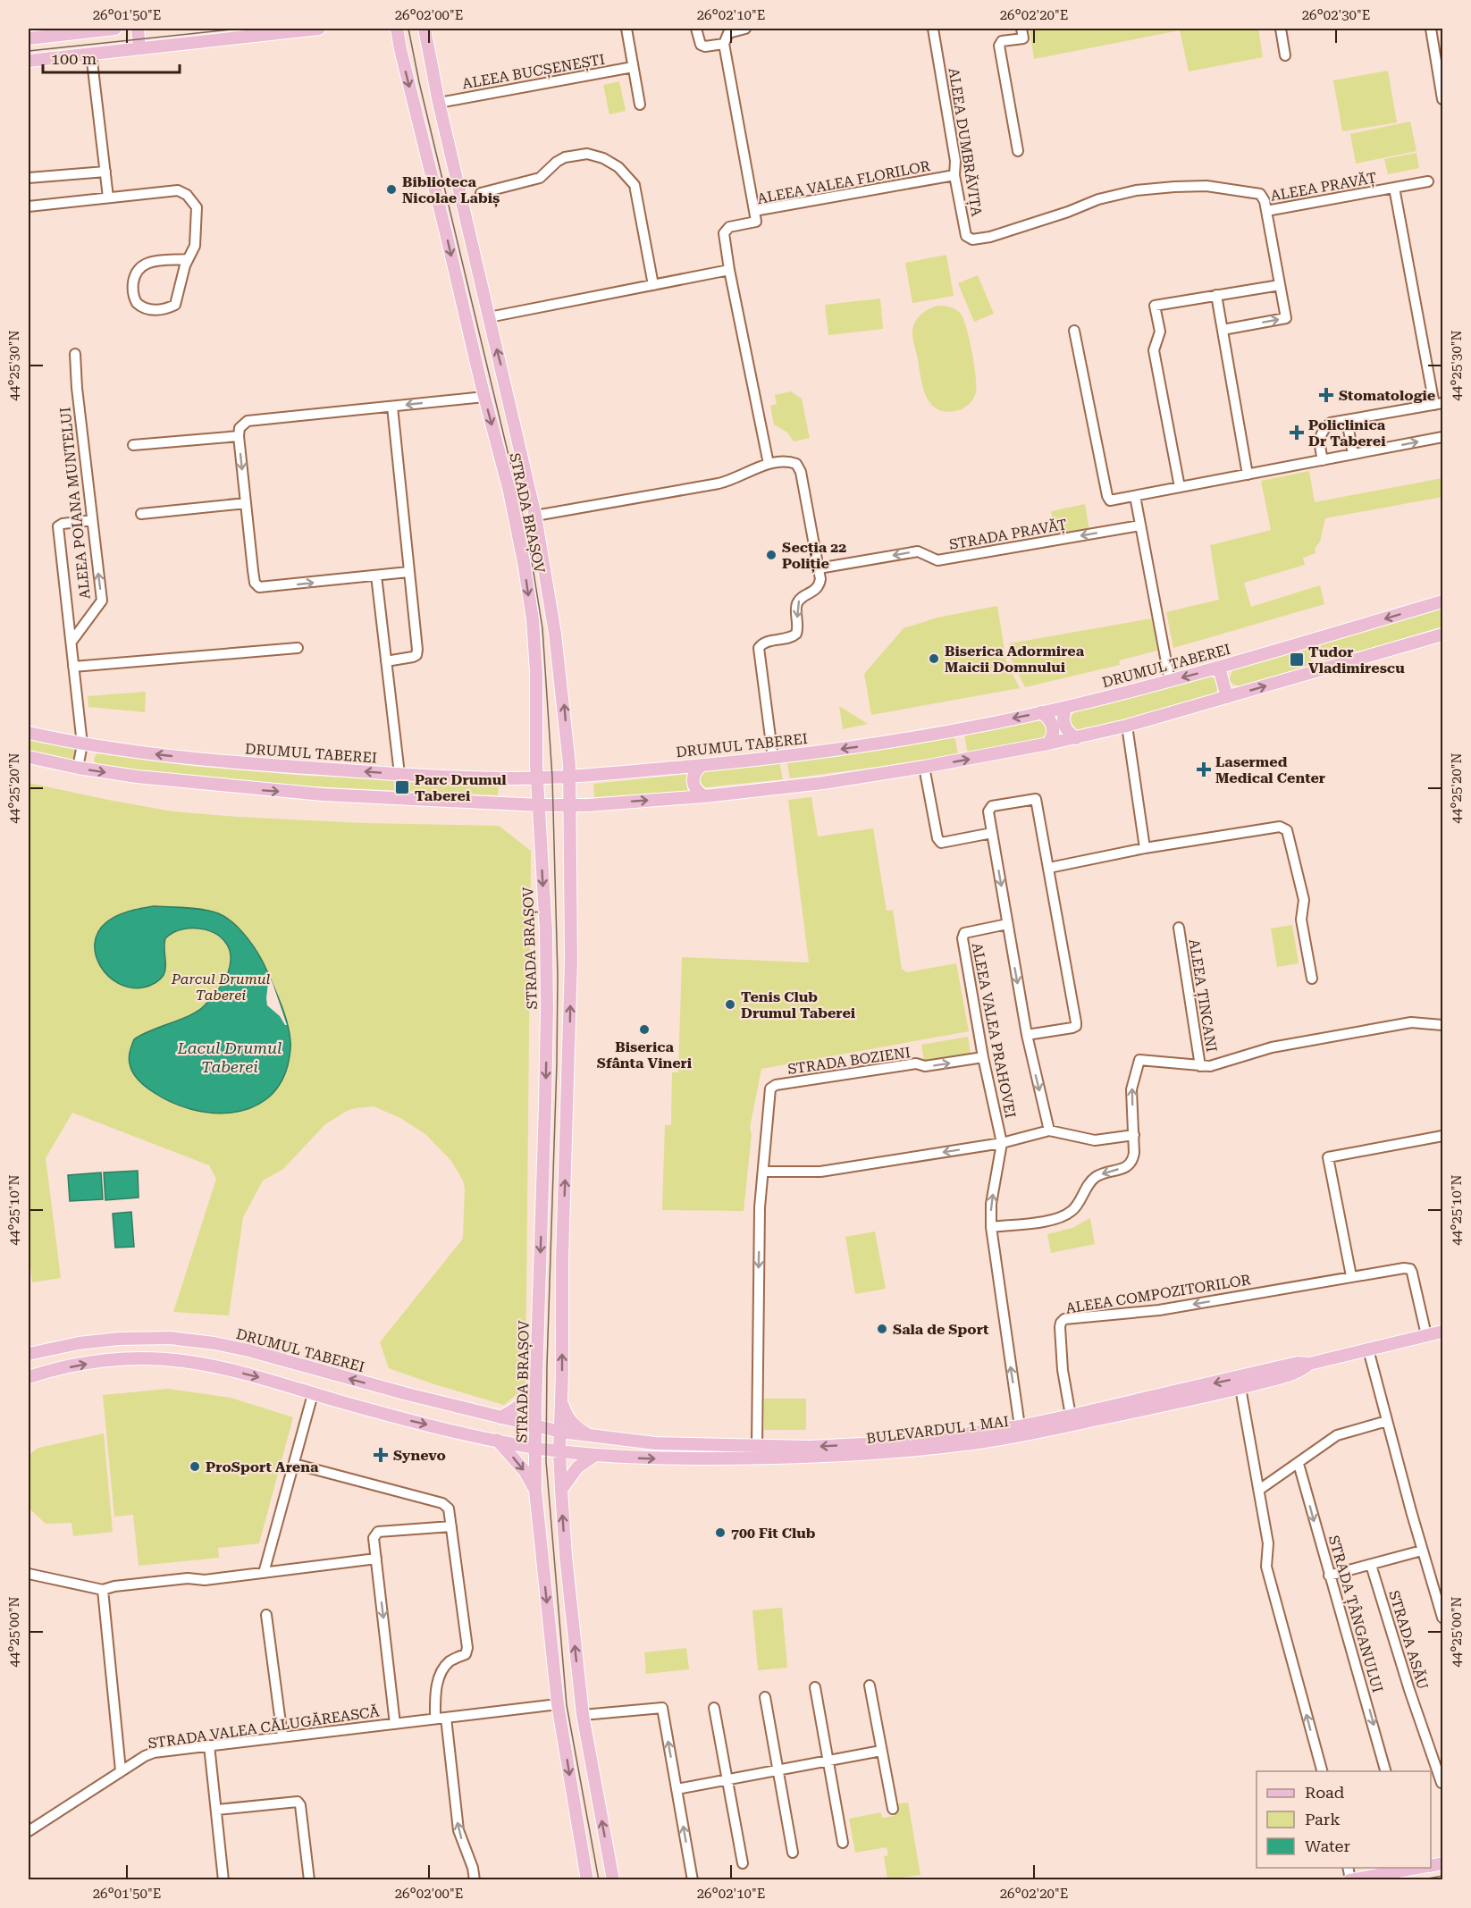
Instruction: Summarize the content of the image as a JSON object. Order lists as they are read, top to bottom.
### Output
{
  "streets": {
    "main road": ["STRADA BRAȘOV", "DRUMUL TABEREI", "BULEVARDUL 1 MAI"],
    "street": [
      "ALEEA BUCȘENEȘTI",
      "ALEEA DUMBRĂVIȚA",
      "ALEEA VALEA FLORILOR",
      "ALEEA PRAVĂȚ",
      "ALEEA POIANA MUNTELUI",
      "STRADA PRAVĂȚ",
      "ALEEA ȚINCANI",
      "ALEEA VALEA PRAHOVEI",
      "STRADA BOZIENI",
      "ALEEA COMPOZITORILOR",
      "STRADA ȚÂNGANULUI",
      "STRADA ASĂU",
      "STRADA VALEA CĂLUGĂREASCĂ"
    ]
  },
  "crossings": [
    ["ALEEA BUCȘENEȘTI", "STRADA BRAȘOV"],
    ["ALEEA DUMBRĂVIȚA", "ALEEA VALEA FLORILOR"],
    ["ALEEA DUMBRĂVIȚA", "ALEEA PRAVĂȚ"],
    ["STRADA BRAȘOV", "DRUMUL TABEREI"],
    ["STRADA BRAȘOV", "BULEVARDUL 1 MAI"],
    ["STRADA BRAȘOV", "STRADA VALEA CĂLUGĂREASCĂ"],
    ["DRUMUL TABEREI", "BULEVARDUL 1 MAI"],
    ["ALEEA VALEA PRAHOVEI", "STRADA BOZIENI"],
    ["ALEEA VALEA PRAHOVEI", "BULEVARDUL 1 MAI"],
    ["STRADA BOZIENI", "BULEVARDUL 1 MAI"],
    ["ALEEA COMPOZITORILOR", "BULEVARDUL 1 MAI"]
  ],
  "one_way": [
    "ALEEA POIANA MUNTELUI",
    "STRADA PRAVĂȚ",
    "ALEEA VALEA PRAHOVEI",
    "ALEEA COMPOZITORILOR"
  ],
  "water": ["Lacul Drumul Taberei"],
  "parks": ["Parcul Drumul Taberei"],
  "places": {
    "other": [
      "Biblioteca Nicolae Labiș",
      "Secția 22 Poliție",
      "Biserica Adormirea Maicii Domnului",
      "Tenis Club Drumul Taberei",
      "Biserica Sfânta Vineri",
      "Sala de Sport",
      "ProSport Arena",
      "700 Fit Club"
    ],
    "health": [
      "Stomatologie",
      "Policlinica Dr Taberei",
      "Lasermed Medical Center",
      "Synevo"
    ],
    "transit": ["Tudor Vladimirescu", "Parc Drumul Taberei"]
  },
  "legend": ["Road", "Park", "Water"],
  "scale_bar": "100 m",
  "coordinates": [
    "26°01'50\"E",
    "26°02'00\"E",
    "26°02'10\"E",
    "26°02'20\"E",
    "26°02'30\"E",
    "44°25'30\"N",
    "44°25'20\"N",
    "44°25'10\"N",
    "44°25'00\"N"
  ]
}
